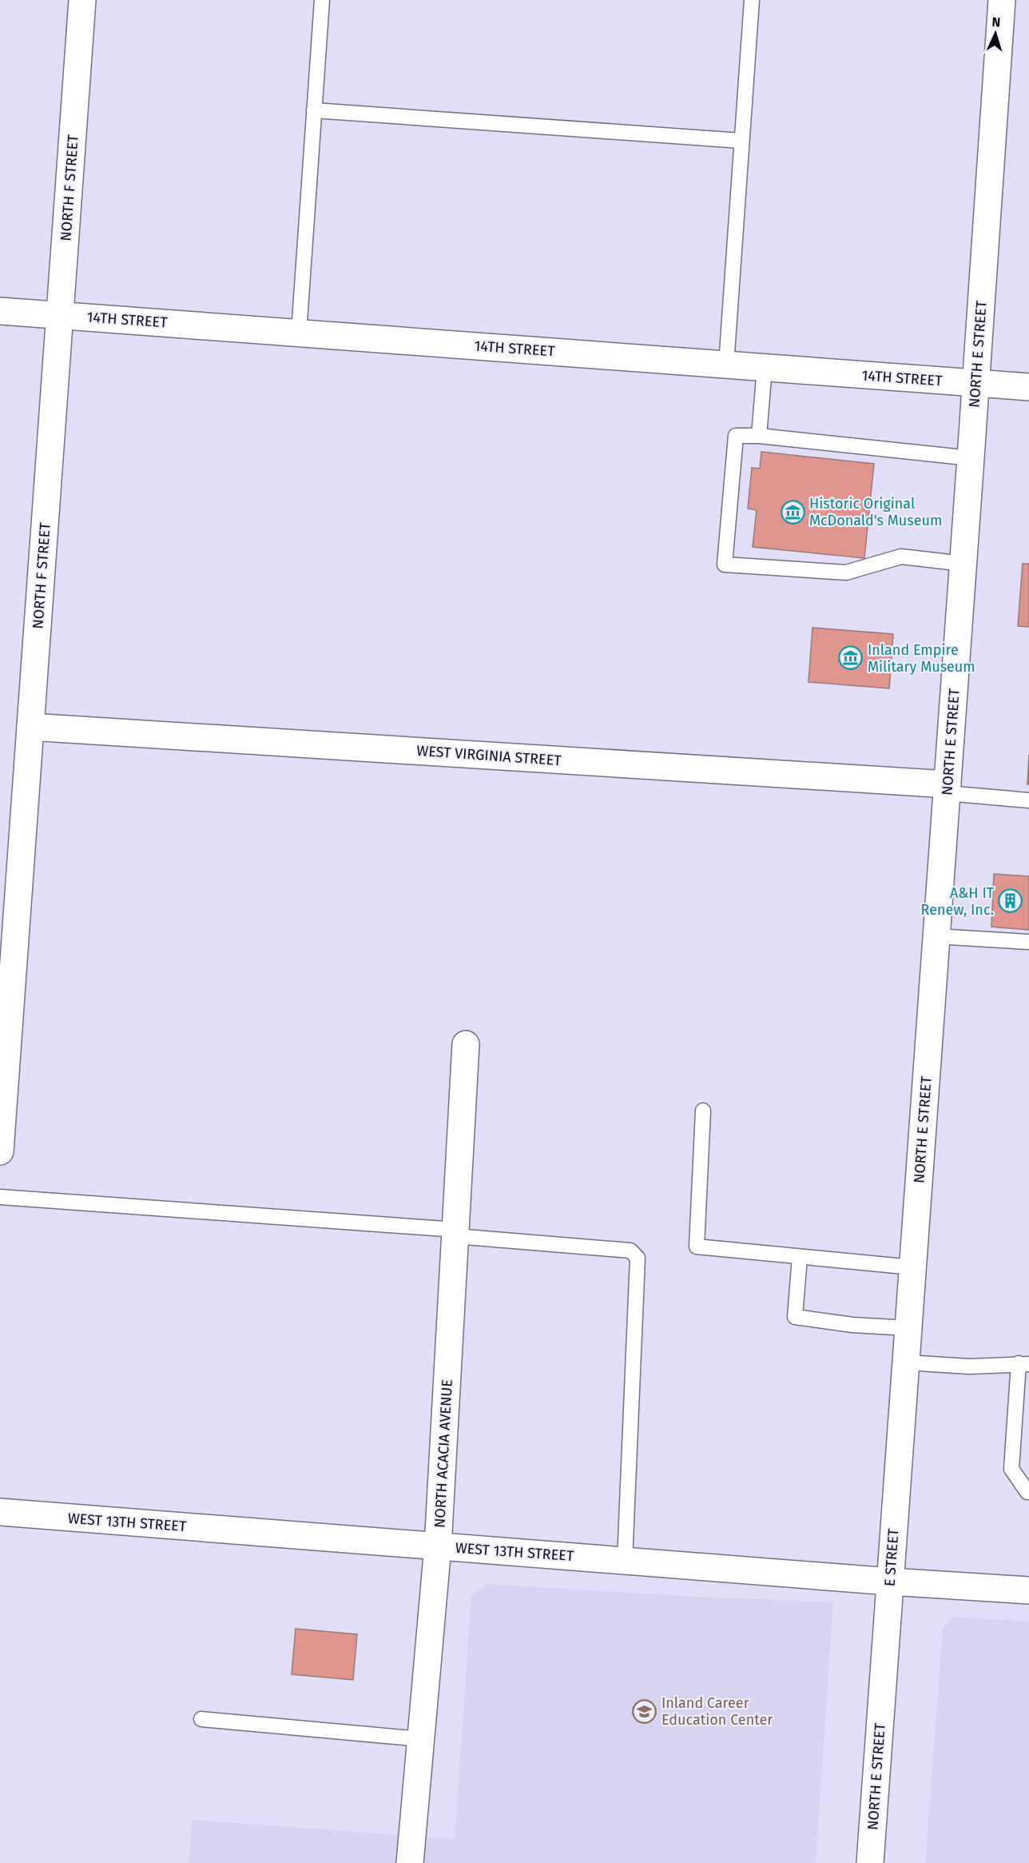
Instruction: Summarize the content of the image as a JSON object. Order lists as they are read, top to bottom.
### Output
{
  "streets": {
    "street": [
      "NORTH F STREET",
      "14TH STREET",
      "NORTH E STREET",
      "WEST VIRGINIA STREET",
      "NORTH ACACIA AVENUE",
      "WEST 13TH STREET",
      "E STREET"
    ]
  },
  "crossings": [
    ["NORTH F STREET", "14TH STREET"],
    ["NORTH F STREET", "WEST VIRGINIA STREET"],
    ["14TH STREET", "NORTH E STREET"],
    ["NORTH E STREET", "WEST VIRGINIA STREET"],
    ["NORTH E STREET", "E STREET"],
    ["NORTH ACACIA AVENUE", "WEST 13TH STREET"],
    ["WEST 13TH STREET", "E STREET"]
  ],
  "places": {
    "museum": ["Historic Original McDonald's Museum", "Inland Empire Military Museum"],
    "building": ["A&H IT Renew, Inc."],
    "school or university": ["Inland Career Education Center"]
  },
  "north": "top"
}
